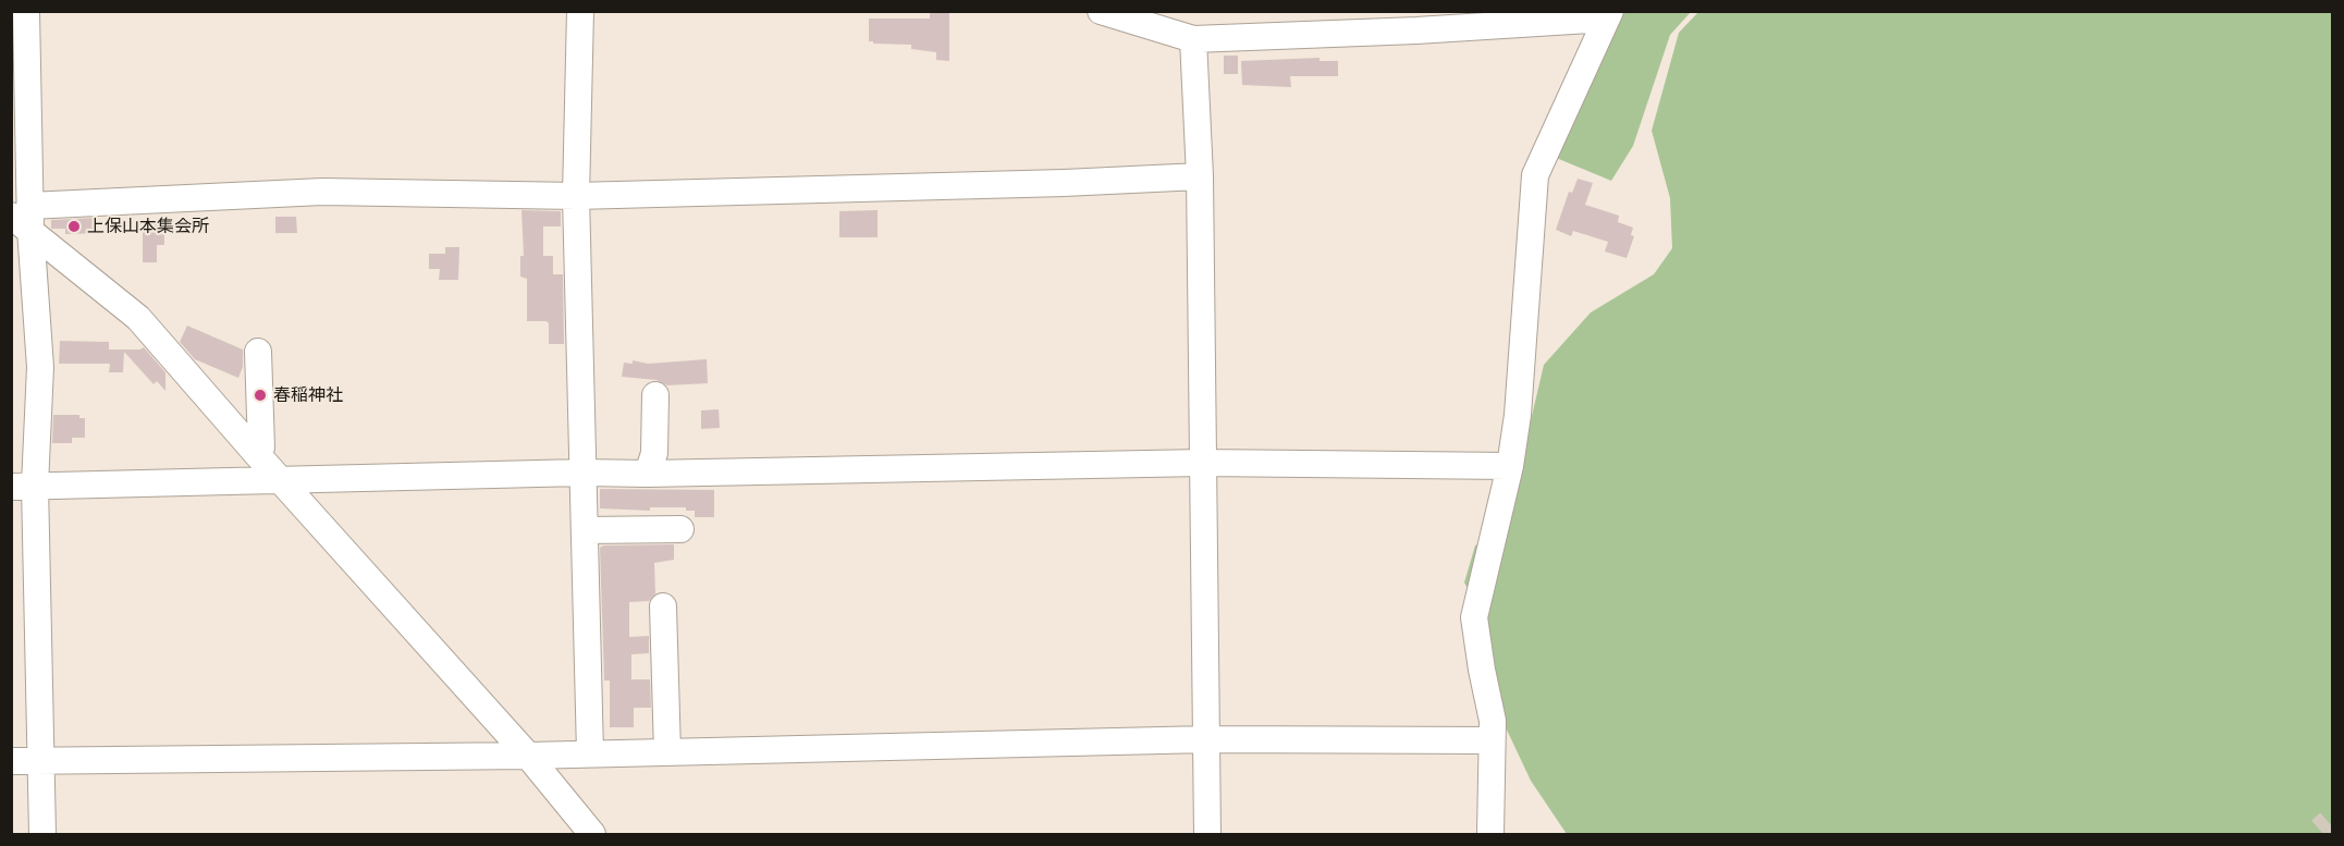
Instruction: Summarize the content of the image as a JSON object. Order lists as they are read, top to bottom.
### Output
{
  "places": ["上保山本集会所", "春稲神社"]
}
